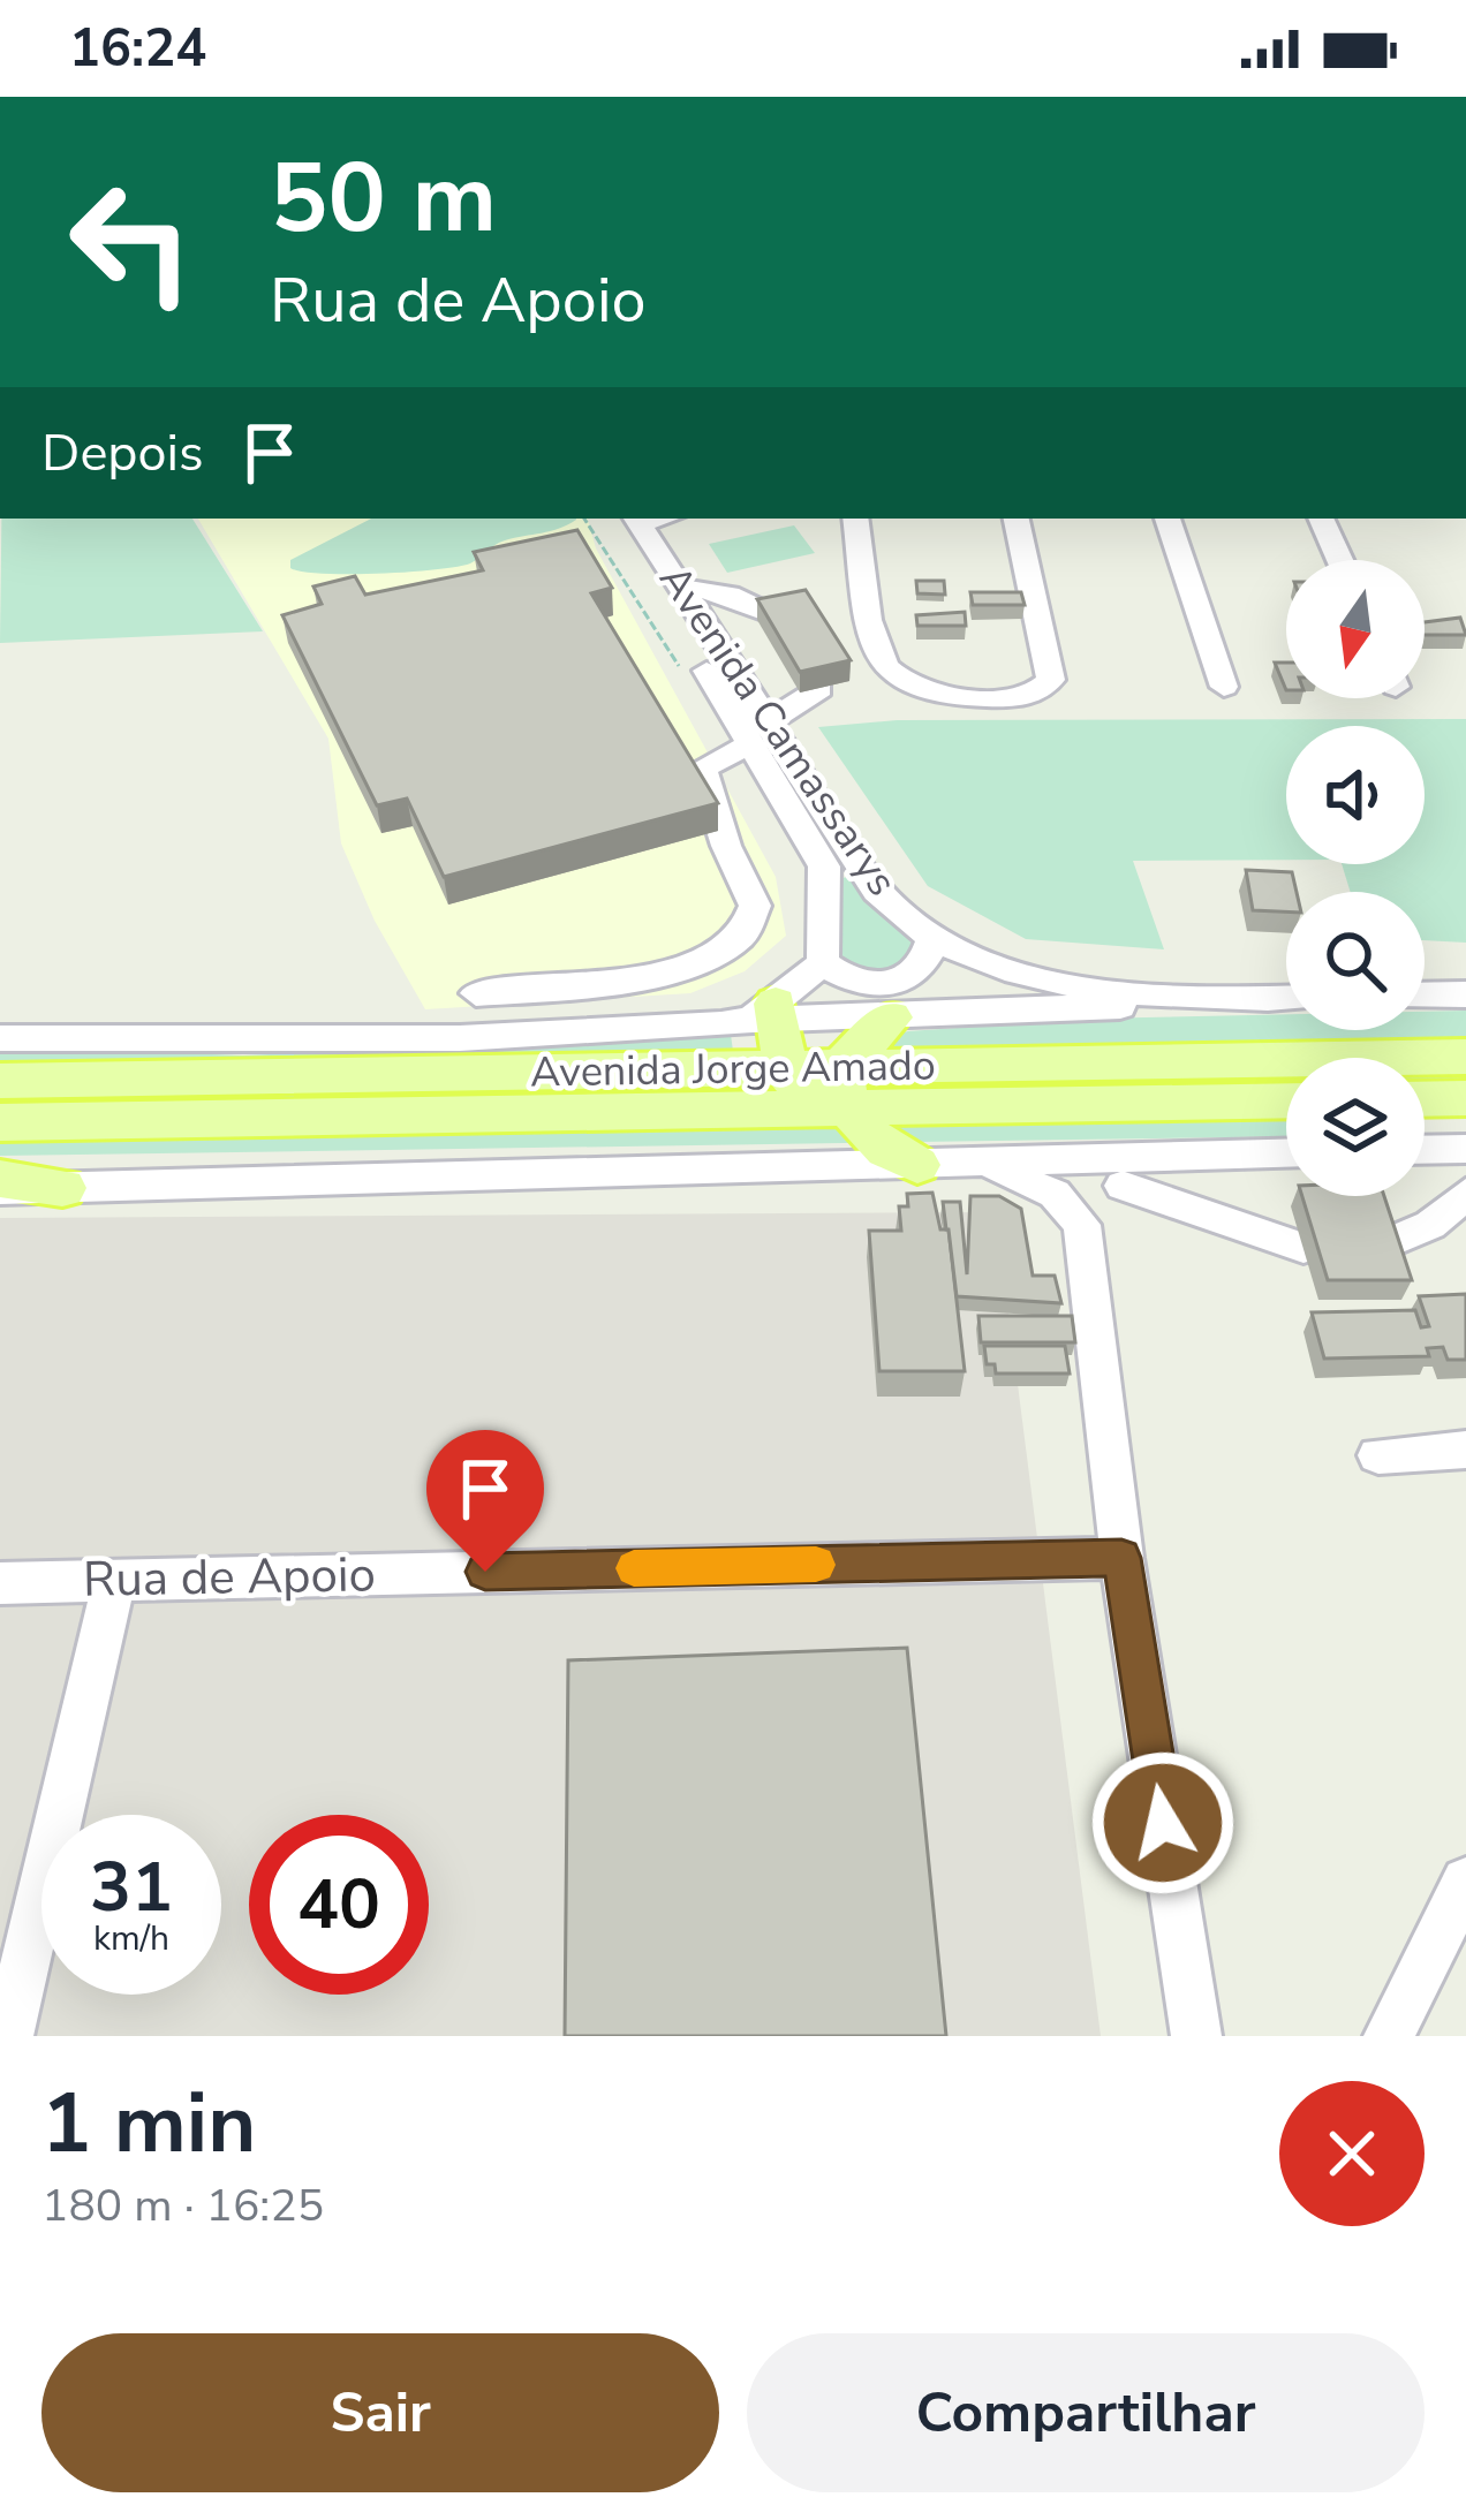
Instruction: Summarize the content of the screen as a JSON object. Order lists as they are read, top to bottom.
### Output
{
  "streets": {
    "main road": ["Avenida Jorge Amado"],
    "street": ["Avenida Camassarys", "Rua de Apoio"]
  },
  "north": "bottom",
  "page": {
    "status": "16:24",
    "turn": ["50 m", "Rua de Apoio"],
    "then": "Depois",
    "speed": "31 km/h",
    "limit": "40",
    "heading": ["1 min", "180 m · 16:25"],
    "buttons": ["Sair", "Compartilhar"]
  }
}
